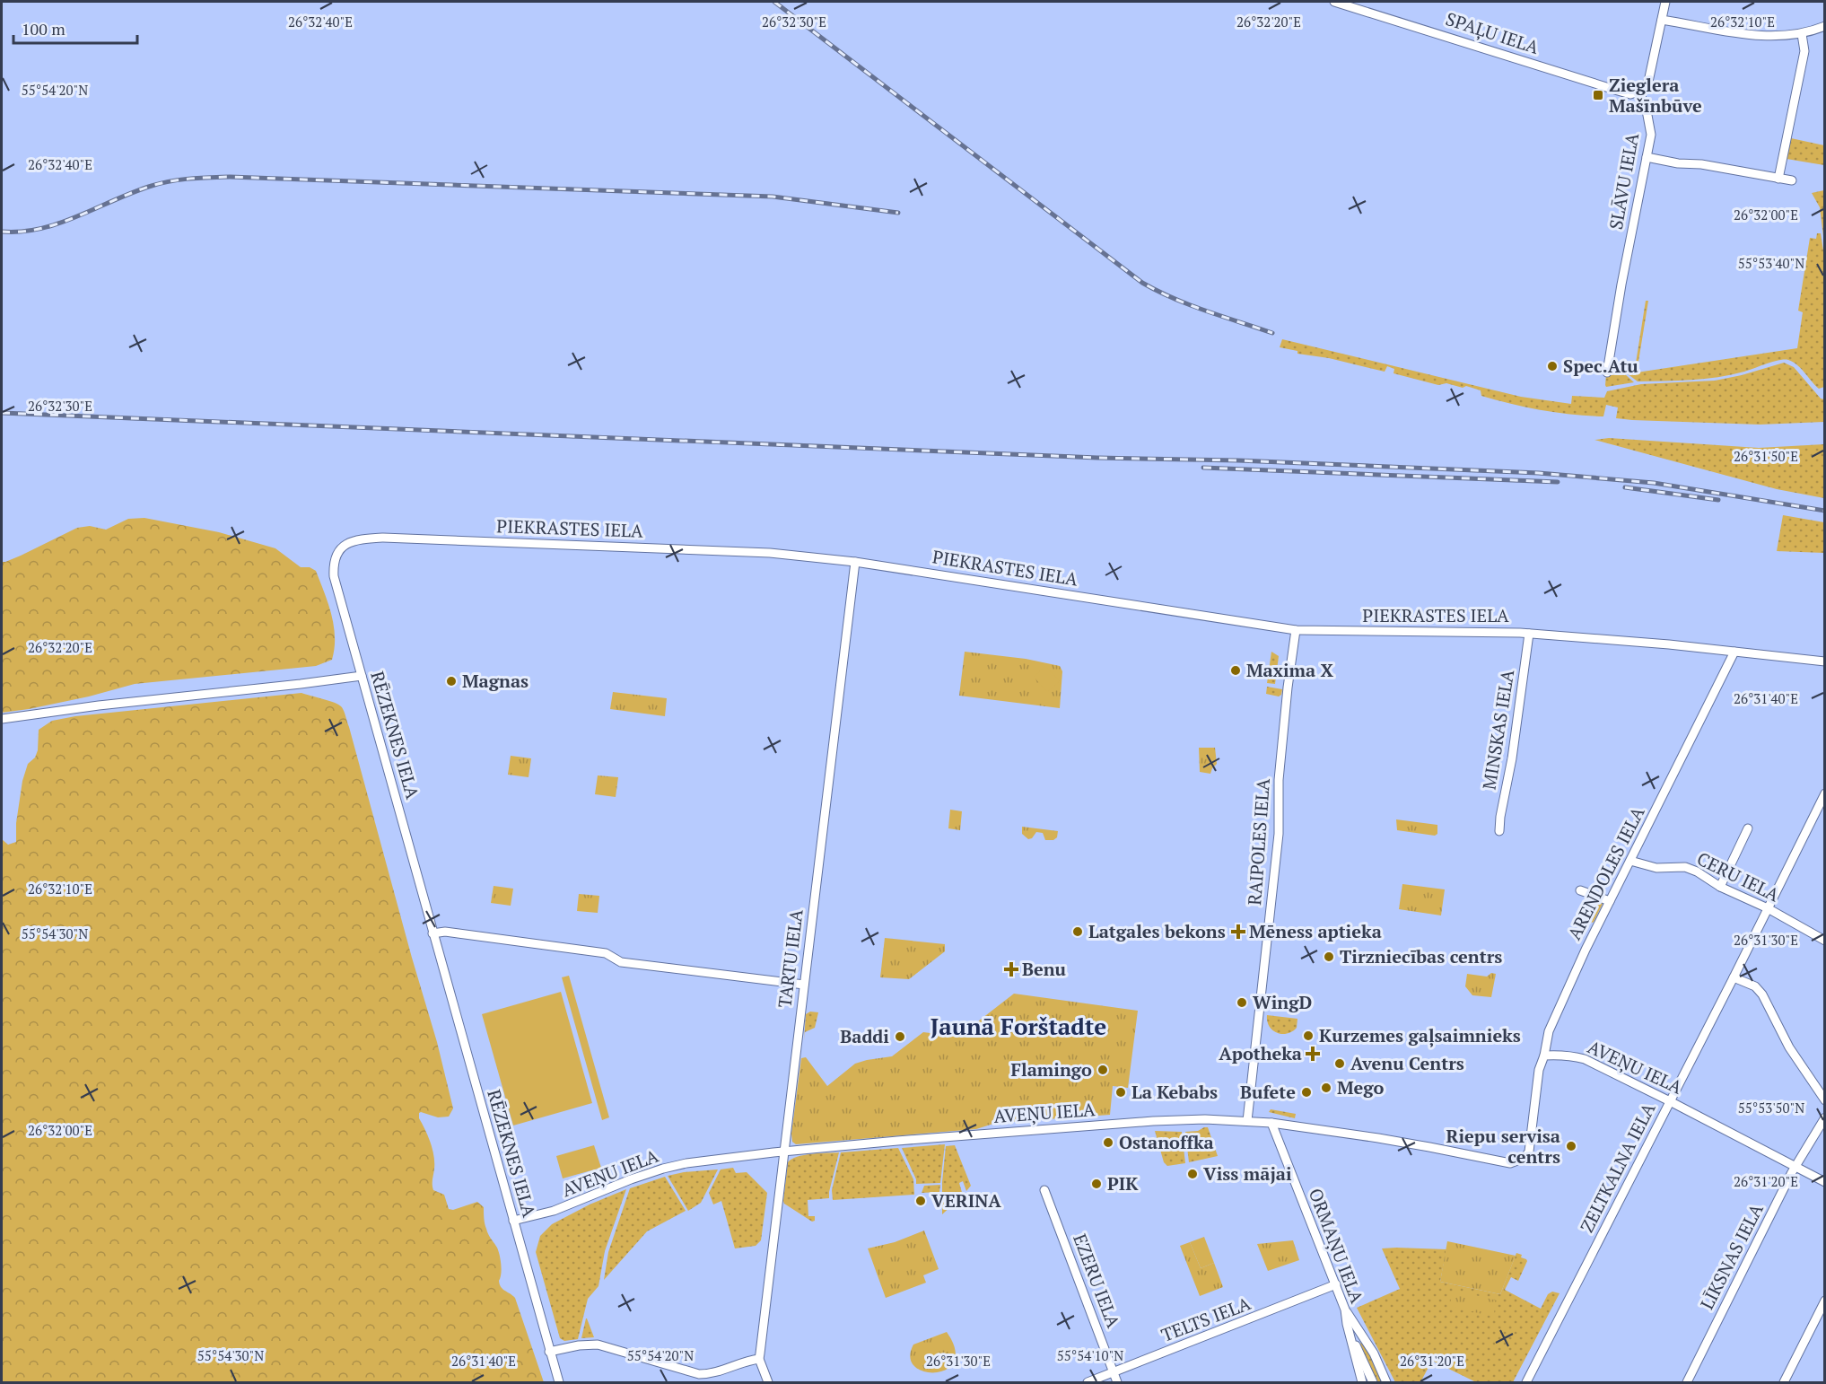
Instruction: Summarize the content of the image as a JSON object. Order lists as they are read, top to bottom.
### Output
{
  "streets": {
    "street": [
      "SPAĻU IELA",
      "SLĀVU IELA",
      "PIEKRASTES IELA",
      "MINSKAS IELA",
      "RĒZEKNES IELA",
      "RAIPOLES IELA",
      "ARENDOLES IELA",
      "CERU IELA",
      "TARTU IELA",
      "AVEŅU IELA",
      "ZELTKALNA IELA",
      "ORMAŅU IELA",
      "LĪKSNAS IELA",
      "EZERU IELA",
      "TELTS IELA"
    ]
  },
  "crossings": [
    ["SPAĻU IELA", "SLĀVU IELA"],
    ["PIEKRASTES IELA", "MINSKAS IELA"],
    ["PIEKRASTES IELA", "RĒZEKNES IELA"],
    ["PIEKRASTES IELA", "RAIPOLES IELA"],
    ["PIEKRASTES IELA", "ARENDOLES IELA"],
    ["PIEKRASTES IELA", "TARTU IELA"],
    ["RĒZEKNES IELA", "AVEŅU IELA"],
    ["RAIPOLES IELA", "AVEŅU IELA"],
    ["ARENDOLES IELA", "CERU IELA"],
    ["ARENDOLES IELA", "AVEŅU IELA"],
    ["CERU IELA", "ZELTKALNA IELA"],
    ["TARTU IELA", "AVEŅU IELA"],
    ["AVEŅU IELA", "ZELTKALNA IELA"],
    ["AVEŅU IELA", "ORMAŅU IELA"],
    ["AVEŅU IELA", "LĪKSNAS IELA"],
    ["ORMAŅU IELA", "TELTS IELA"],
    ["EZERU IELA", "TELTS IELA"]
  ],
  "districts": ["Jaunā Forštadte"],
  "places": {
    "transit": ["Zieglera Mašīnbūve"],
    "other": [
      "Spec.Atu",
      "Maxima X",
      "Magnas",
      "Latgales bekons",
      "Tirzniecības centrs",
      "WingD",
      "Kurzemes gaļsaimnieks",
      "Baddi",
      "Avenu Centrs",
      "Flamingo",
      "Mego",
      "La Kebabs",
      "Bufete",
      "Ostanoffka",
      "Riepu servisa centrs",
      "Viss mājai",
      "PIK",
      "VERINA"
    ],
    "health": ["Mēness aptieka", "Benu", "Apotheka"]
  },
  "scale_bar": "100 m",
  "coordinates": [
    "26°32'40\"E",
    "26°32'30\"E",
    "26°32'20\"E",
    "26°32'10\"E",
    "55°54'20\"N",
    "26°32'00\"E",
    "55°53'40\"N",
    "26°31'50\"E",
    "26°31'40\"E",
    "55°54'30\"N",
    "26°31'30\"E",
    "55°53'50\"N",
    "26°31'20\"E",
    "55°54'10\"N"
  ]
}
